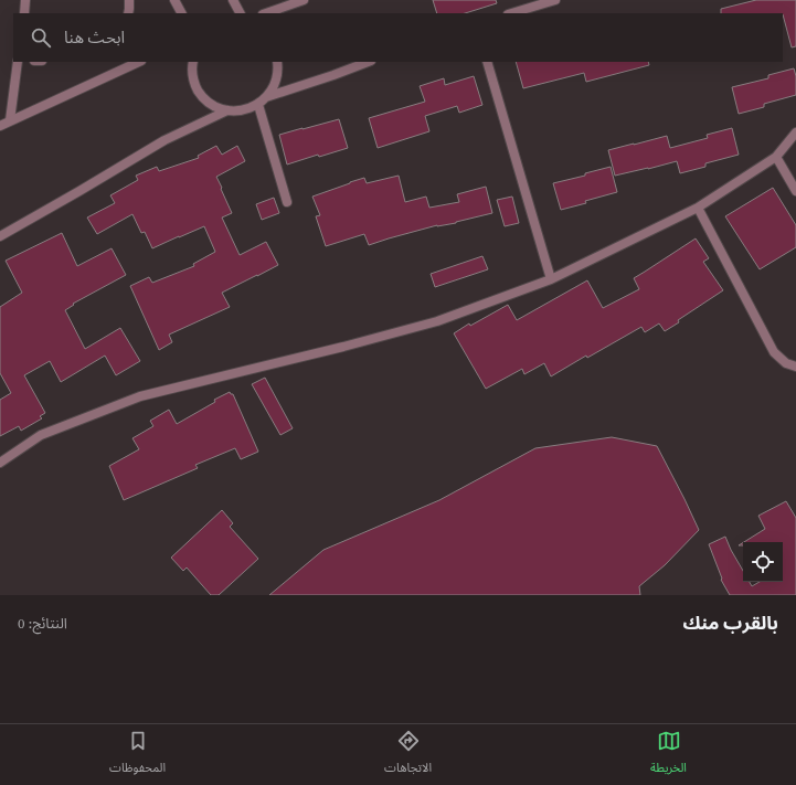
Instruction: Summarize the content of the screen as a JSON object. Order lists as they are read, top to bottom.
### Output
{
  "page": {
    "search": "ابحث هنا",
    "heading": ["بالقرب منك", "النتائج: 0"],
    "nav": ["الخريطة", "الاتجاهات", "المحفوظات"]
  }
}
